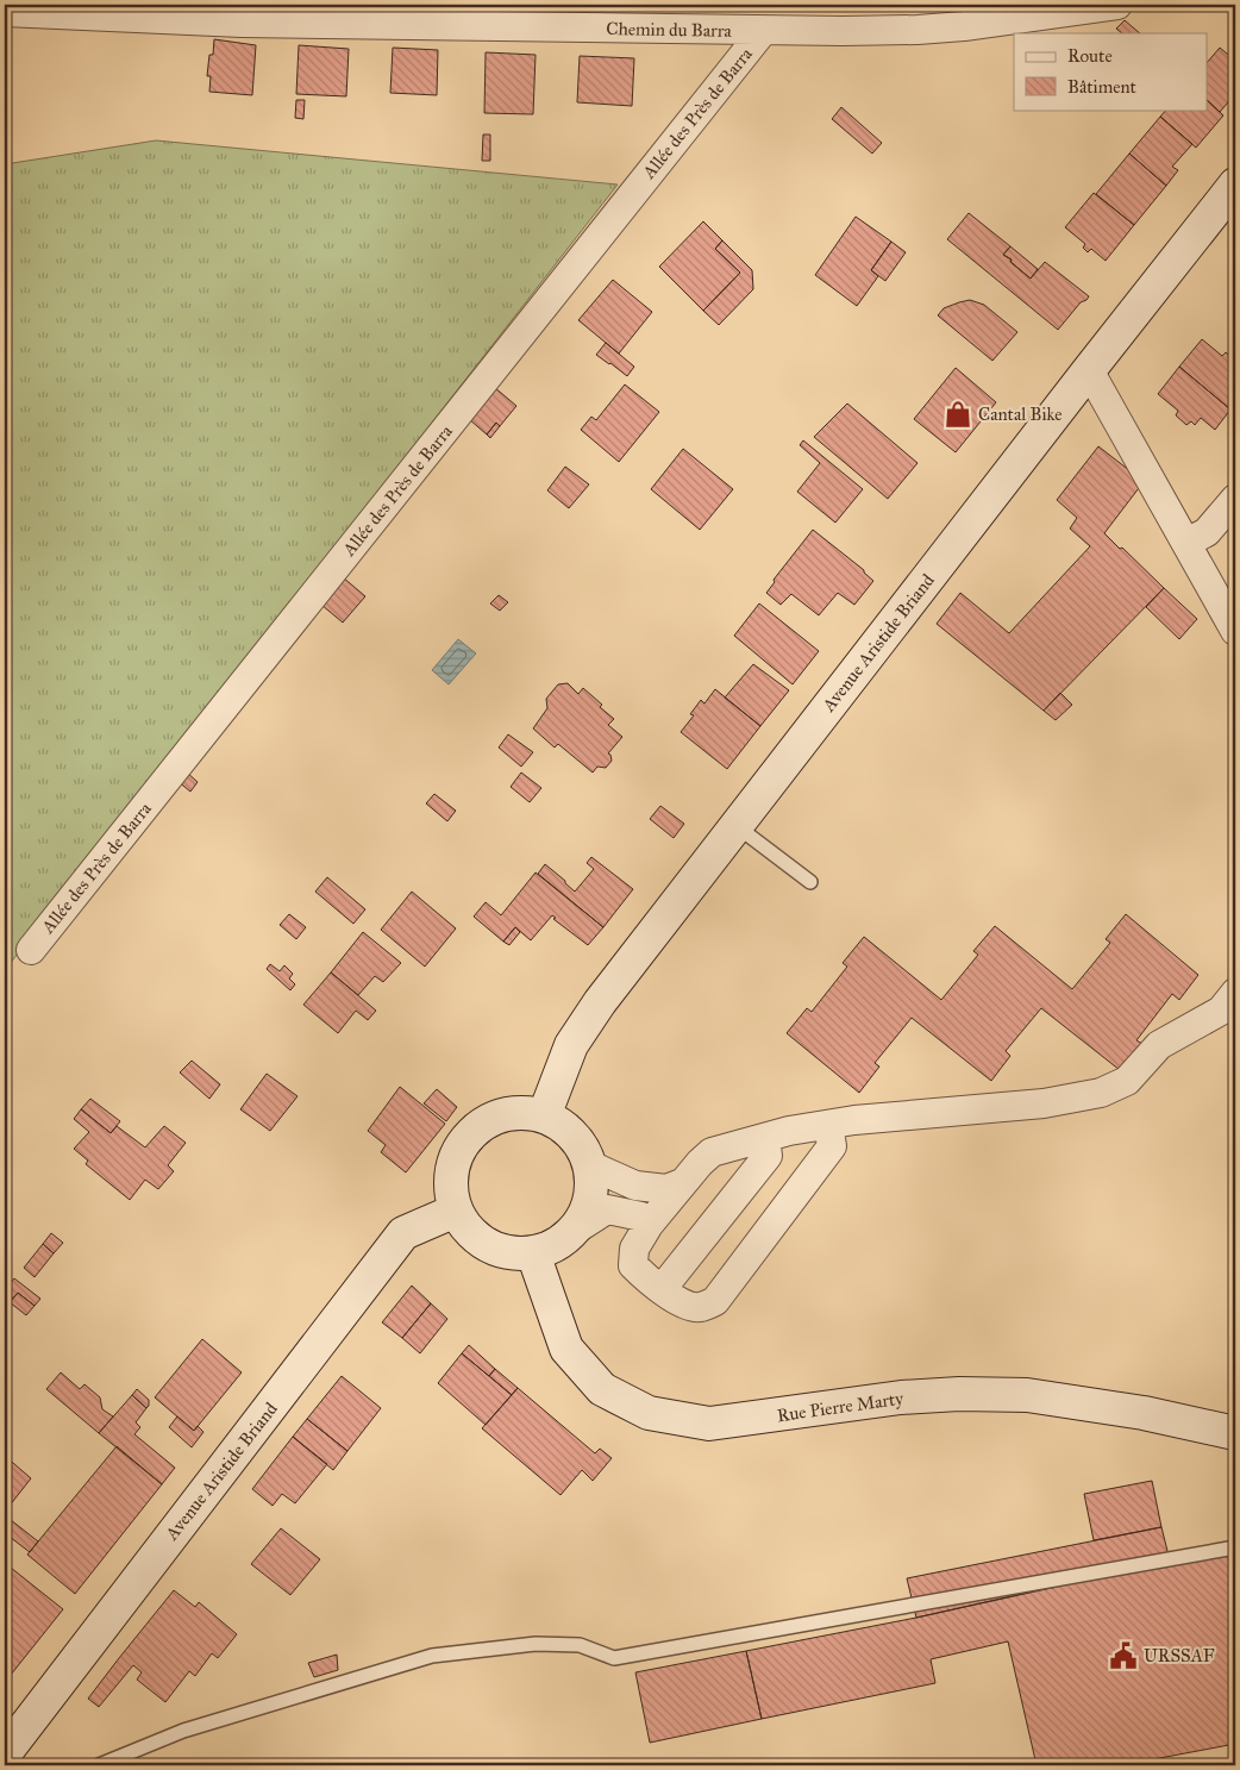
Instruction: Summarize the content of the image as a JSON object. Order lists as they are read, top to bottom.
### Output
{
  "streets": {
    "main road": ["Avenue Aristide Briand", "Rue Pierre Marty"],
    "street": ["Chemin du Barra", "Allée des Près de Barra"]
  },
  "crossings": [
    ["Chemin du Barra", "Allée des Près de Barra"],
    ["Avenue Aristide Briand", "Rue Pierre Marty"]
  ],
  "places": {
    "shop": ["Cantal Bike"],
    "public building": ["URSSAF"]
  },
  "legend": ["Route", "Bâtiment"]
}
